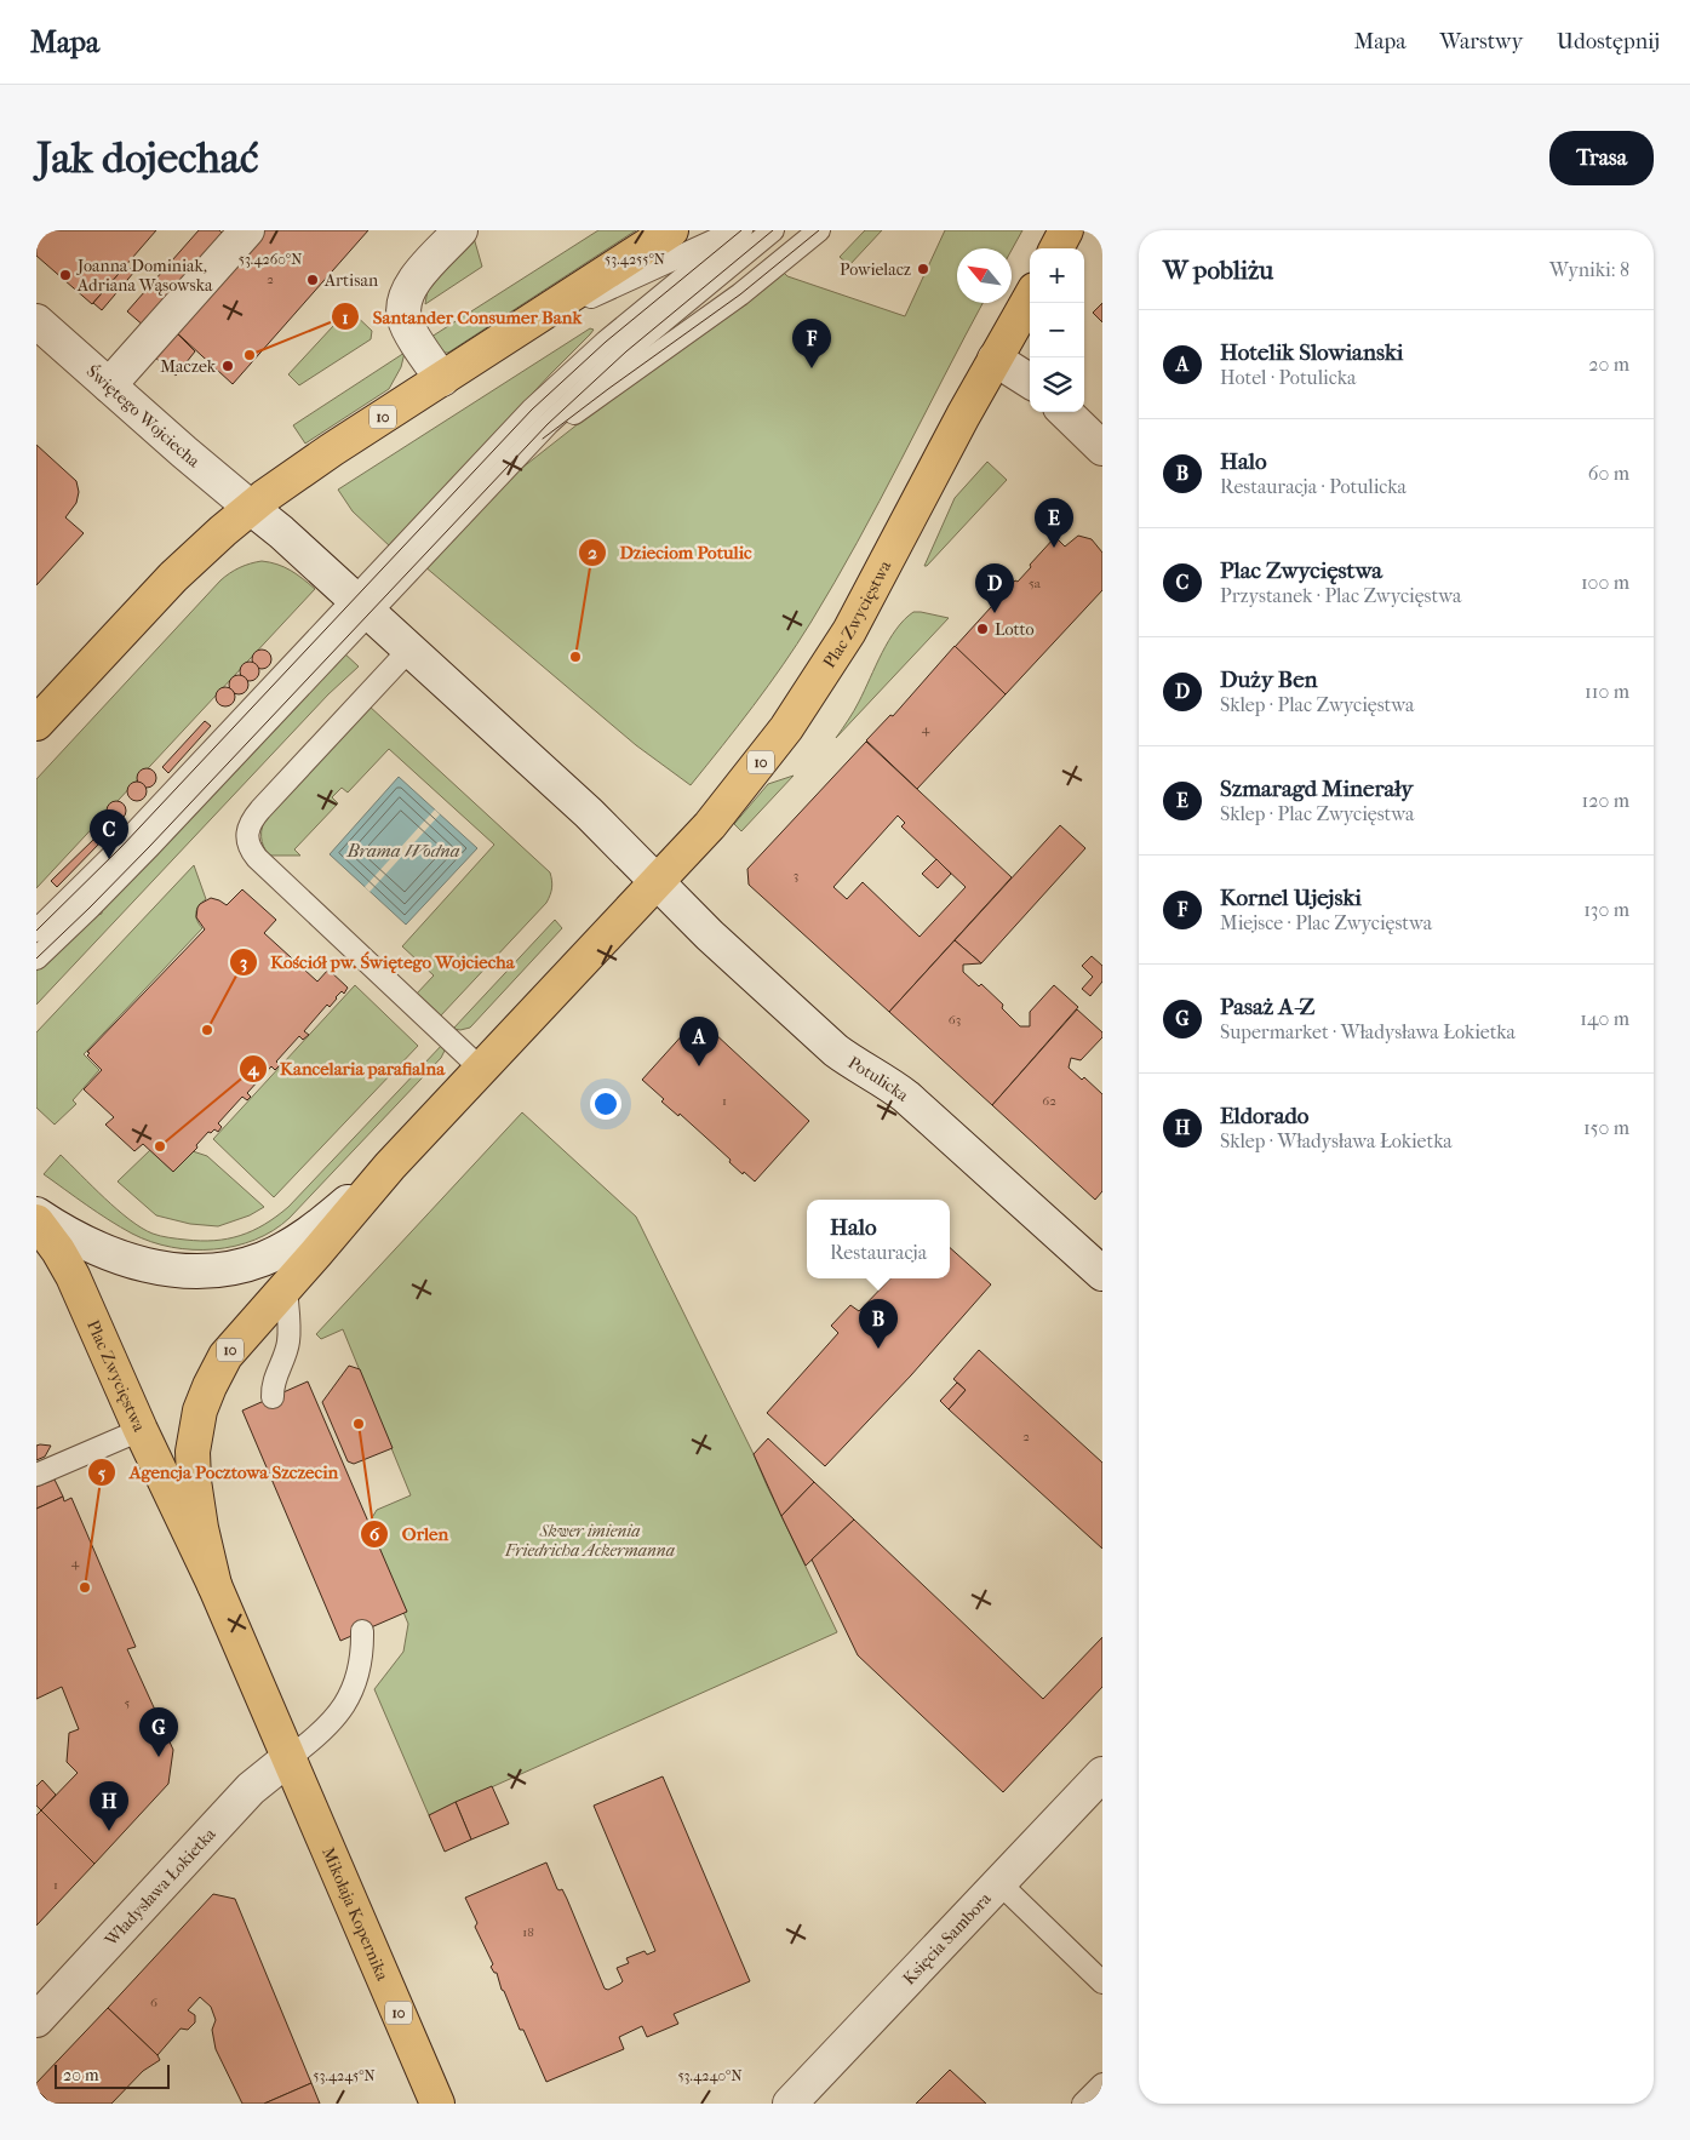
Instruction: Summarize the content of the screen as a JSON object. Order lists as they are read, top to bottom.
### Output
{
  "streets": {
    "main road": ["10", "Plac Zwycięstwa", "Mikołaja Kopernika"],
    "street": [
      "Świętego Wojciecha",
      "Potulicka",
      "Władysława Łokietka",
      "Księcia Sambora"
    ]
  },
  "crossings": [
    ["Świętego Wojciecha", "10"],
    ["10", "Plac Zwycięstwa"],
    ["Plac Zwycięstwa", "Potulicka"],
    ["Plac Zwycięstwa", "Mikołaja Kopernika"],
    ["Władysława Łokietka", "Mikołaja Kopernika"]
  ],
  "water": ["Brama Wodna"],
  "parks": ["Skwer imienia Friedricha Ackermanna"],
  "places": [
    "Powielacz",
    "Joanna Dominiak, Adriana Wąsowska",
    "Artisan",
    "Santander Consumer Bank",
    "Maczek",
    "Lotto",
    "Dzieciom Potulic",
    "Kościół pw. Świętego Wojciecha",
    "Kancelaria parafialna",
    "Orlen",
    "Agencja Pocztowa Szczecin"
  ],
  "house_numbers": [
    "2",
    "5a",
    "4",
    "3",
    "63",
    "1",
    "62",
    "2",
    "4",
    "5",
    "1",
    "18",
    "6"
  ],
  "scale_bar": "20 m",
  "north": "top left",
  "page": {
    "header": "Mapa",
    "nav": ["Mapa", "Warstwy", "Udostępnij"],
    "buttons": "Trasa",
    "title": "Jak dojechać",
    "heading": ["W pobliżu", "Wyniki: 8"],
    "map_buttons": ["+", "−"],
    "list": [
      {
        "mark": "A",
        "name": "Hotelik Slowianski",
        "note": "Hotel · Potulicka",
        "value": "20 m"
      },
      {
        "mark": "B",
        "name": "Halo",
        "note": "Restauracja · Potulicka",
        "value": "60 m"
      },
      {
        "mark": "C",
        "name": "Plac Zwycięstwa",
        "note": "Przystanek · Plac Zwycięstwa",
        "value": "100 m"
      },
      {
        "mark": "D",
        "name": "Duży Ben",
        "note": "Sklep · Plac Zwycięstwa",
        "value": "110 m"
      },
      {
        "mark": "E",
        "name": "Szmaragd Minerały",
        "note": "Sklep · Plac Zwycięstwa",
        "value": "120 m"
      },
      {
        "mark": "F",
        "name": "Kornel Ujejski",
        "note": "Miejsce · Plac Zwycięstwa",
        "value": "130 m"
      },
      {
        "mark": "G",
        "name": "Pasaż A-Z",
        "note": "Supermarket · Władysława Łokietka",
        "value": "140 m"
      },
      {
        "mark": "H",
        "name": "Eldorado",
        "note": "Sklep · Władysława Łokietka",
        "value": "150 m"
      }
    ],
    "pins": [
      "F",
      "E",
      "D",
      "C",
      "A",
      "B",
      "G",
      "H"
    ],
    "popup": ["Halo", "Restauracja"],
    "scale": "20 m"
  },
  "coordinates": [
    "53.4260°N",
    "53.4255°N",
    "53.4245°N",
    "53.4240°N"
  ]
}
